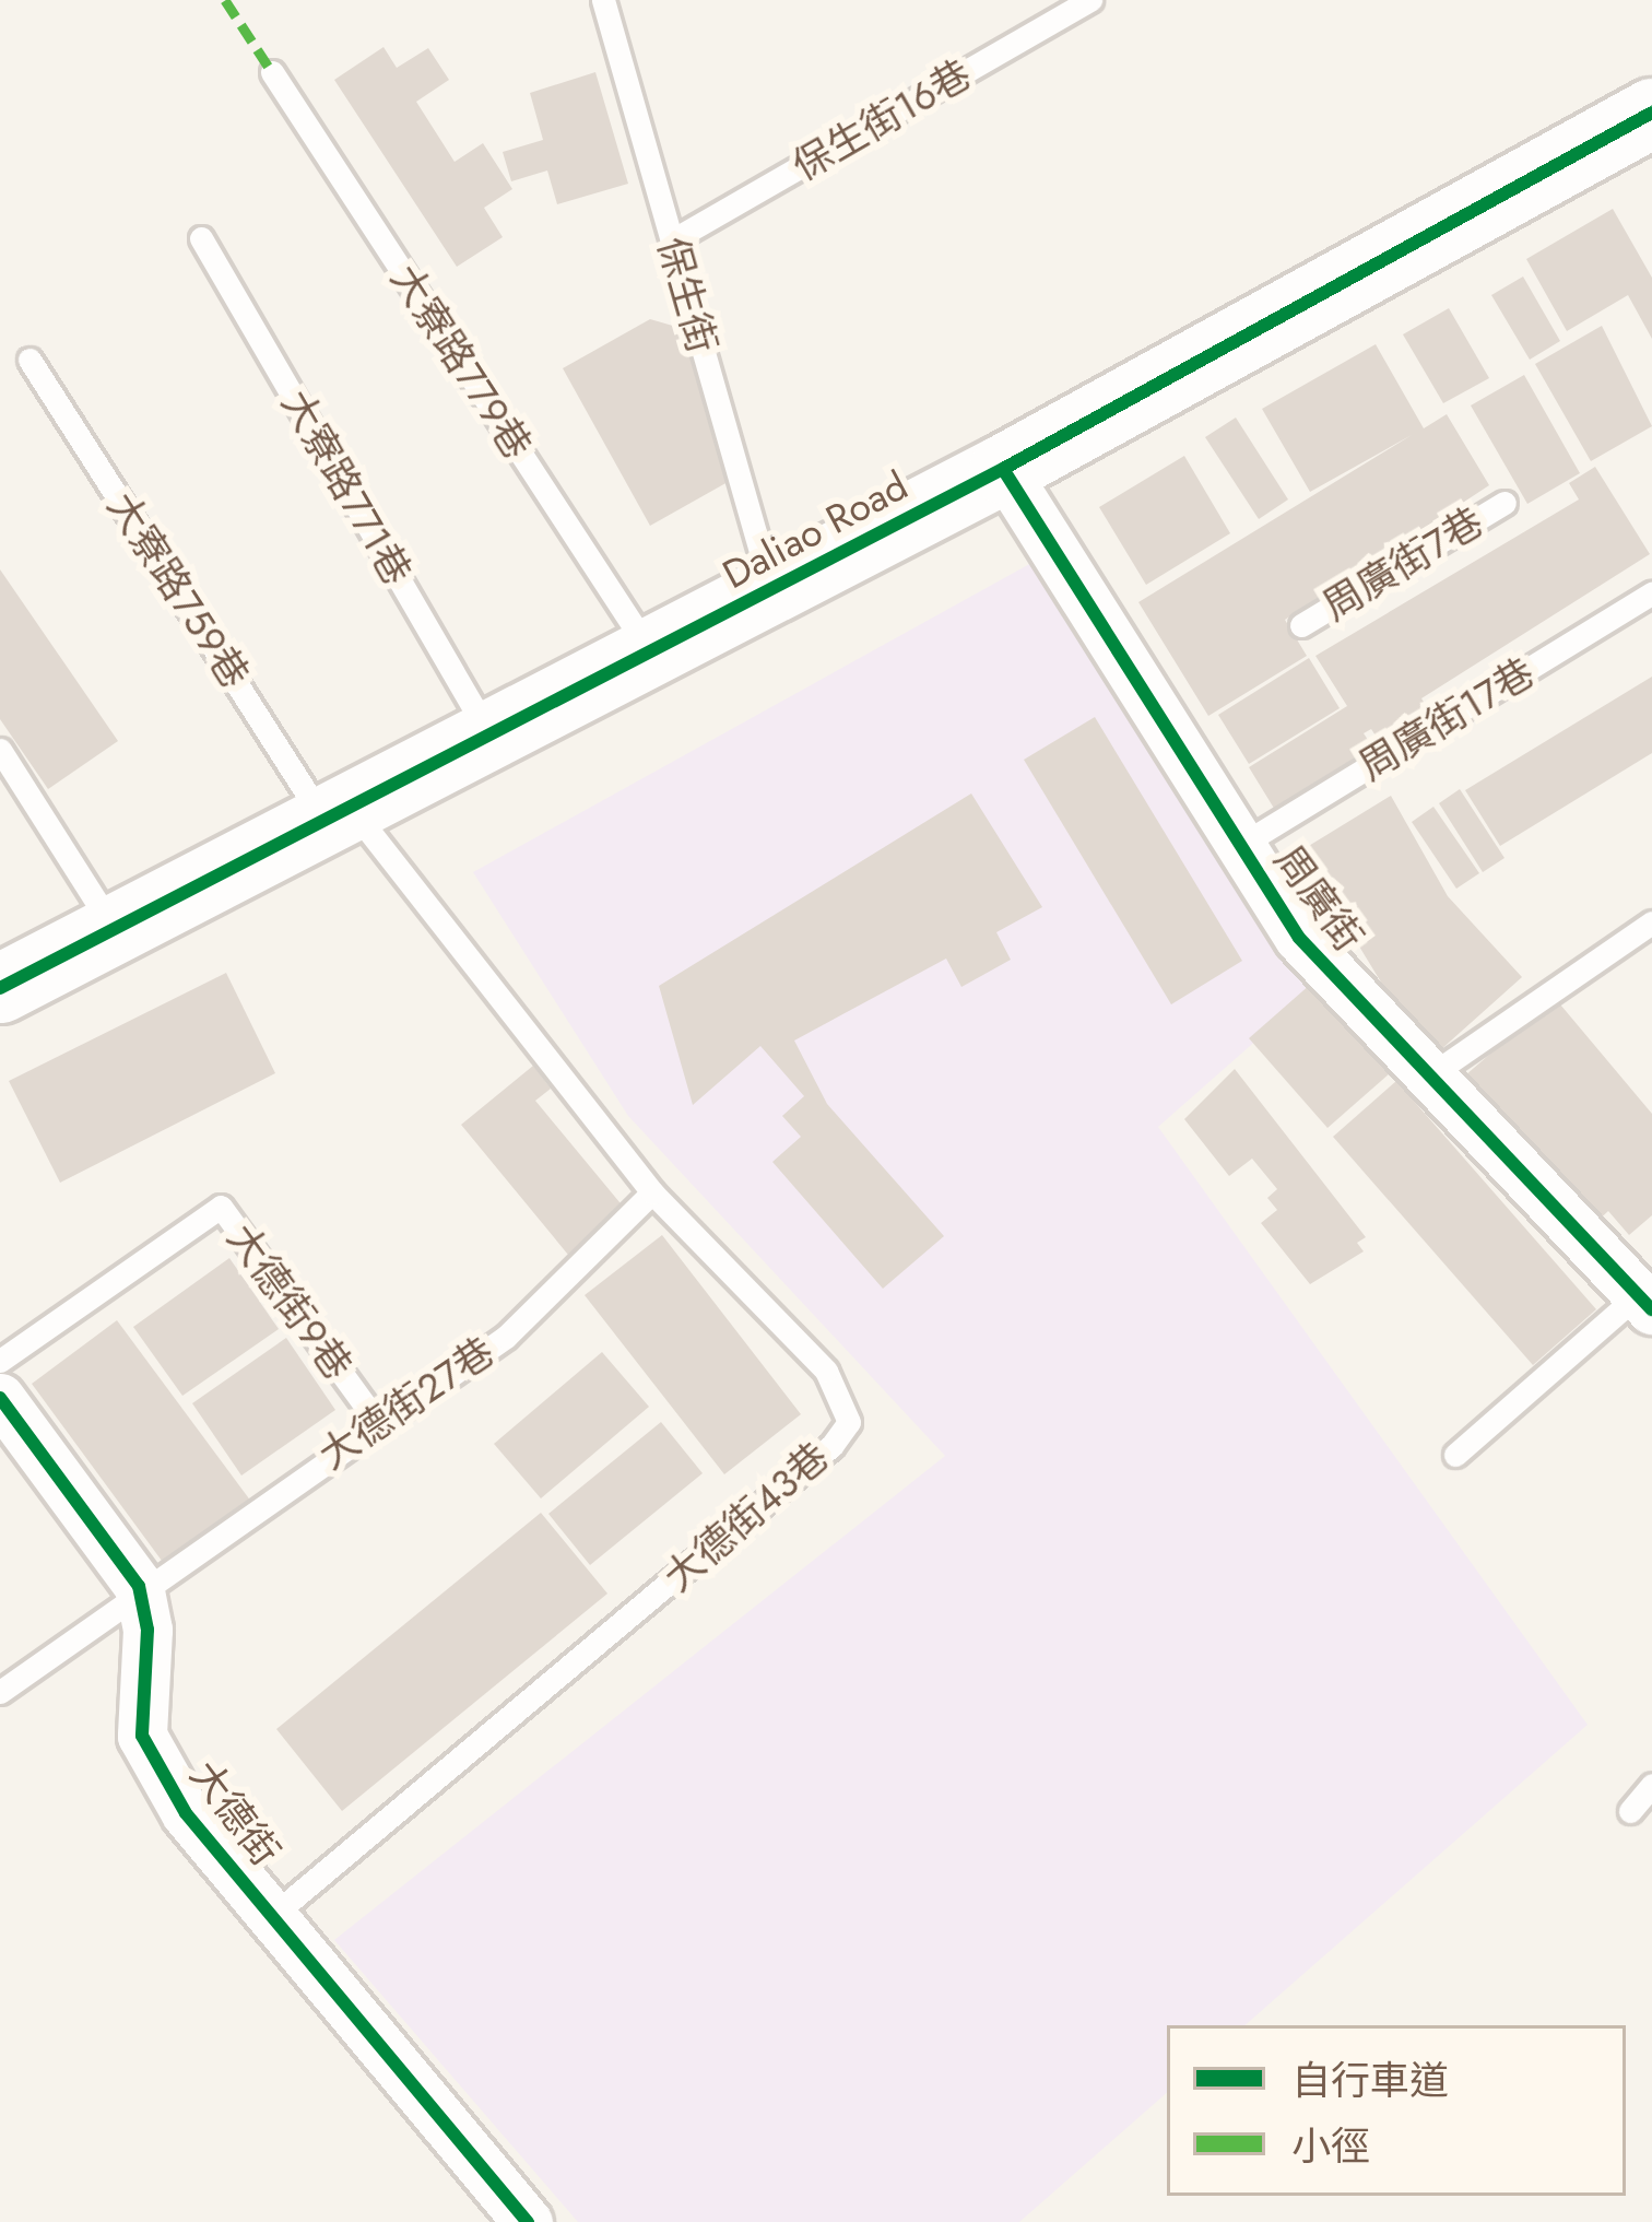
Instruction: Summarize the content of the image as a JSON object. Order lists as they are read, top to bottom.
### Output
{
  "streets": {
    "street": ["Daliao Road", "周廣街", "大德街"],
    "lane": [
      "保生街16巷",
      "保生街",
      "大寮路779巷",
      "大寮路771巷",
      "周廣街7巷",
      "大寮路759巷",
      "周廣街17巷",
      "大德街9巷",
      "大德街27巷",
      "大德街43巷"
    ]
  },
  "crossings": [
    ["保生街16巷", "保生街"],
    ["保生街", "Daliao Road"],
    ["大寮路779巷", "Daliao Road"],
    ["大寮路771巷", "Daliao Road"],
    ["Daliao Road", "大寮路759巷"],
    ["Daliao Road", "周廣街"],
    ["Daliao Road", "大德街43巷"],
    ["大寮路759巷", "大德街43巷"],
    ["周廣街17巷", "周廣街"],
    ["大德街9巷", "大德街27巷"],
    ["大德街27巷", "大德街43巷"],
    ["大德街27巷", "大德街"],
    ["大德街43巷", "大德街"]
  ],
  "legend": ["自行車道", "小徑"]
}
